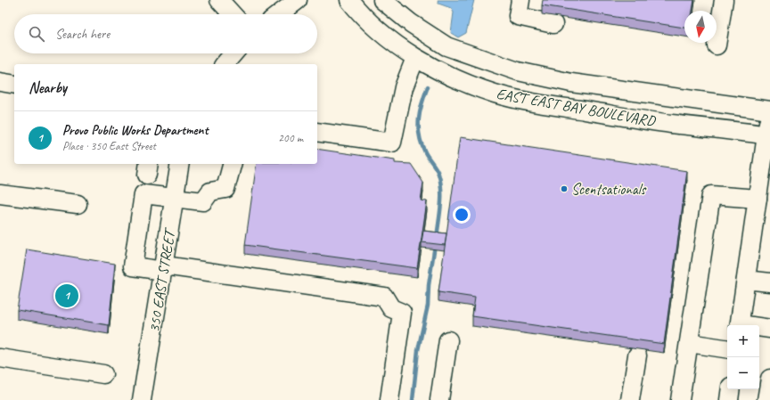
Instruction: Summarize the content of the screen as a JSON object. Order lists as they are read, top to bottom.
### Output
{
  "streets": {
    "street": ["EAST EAST BAY BOULEVARD", "350 EAST STREET"]
  },
  "places": ["Scentsationals"],
  "north": "bottom",
  "page": {
    "search": "Search here",
    "heading": "Nearby",
    "list": [
      {
        "mark": "1",
        "name": "Provo Public Works Department",
        "note": "Place · 350 East Street",
        "value": "200 m"
      }
    ],
    "pins": "1",
    "map_buttons": ["+", "−"]
  }
}
